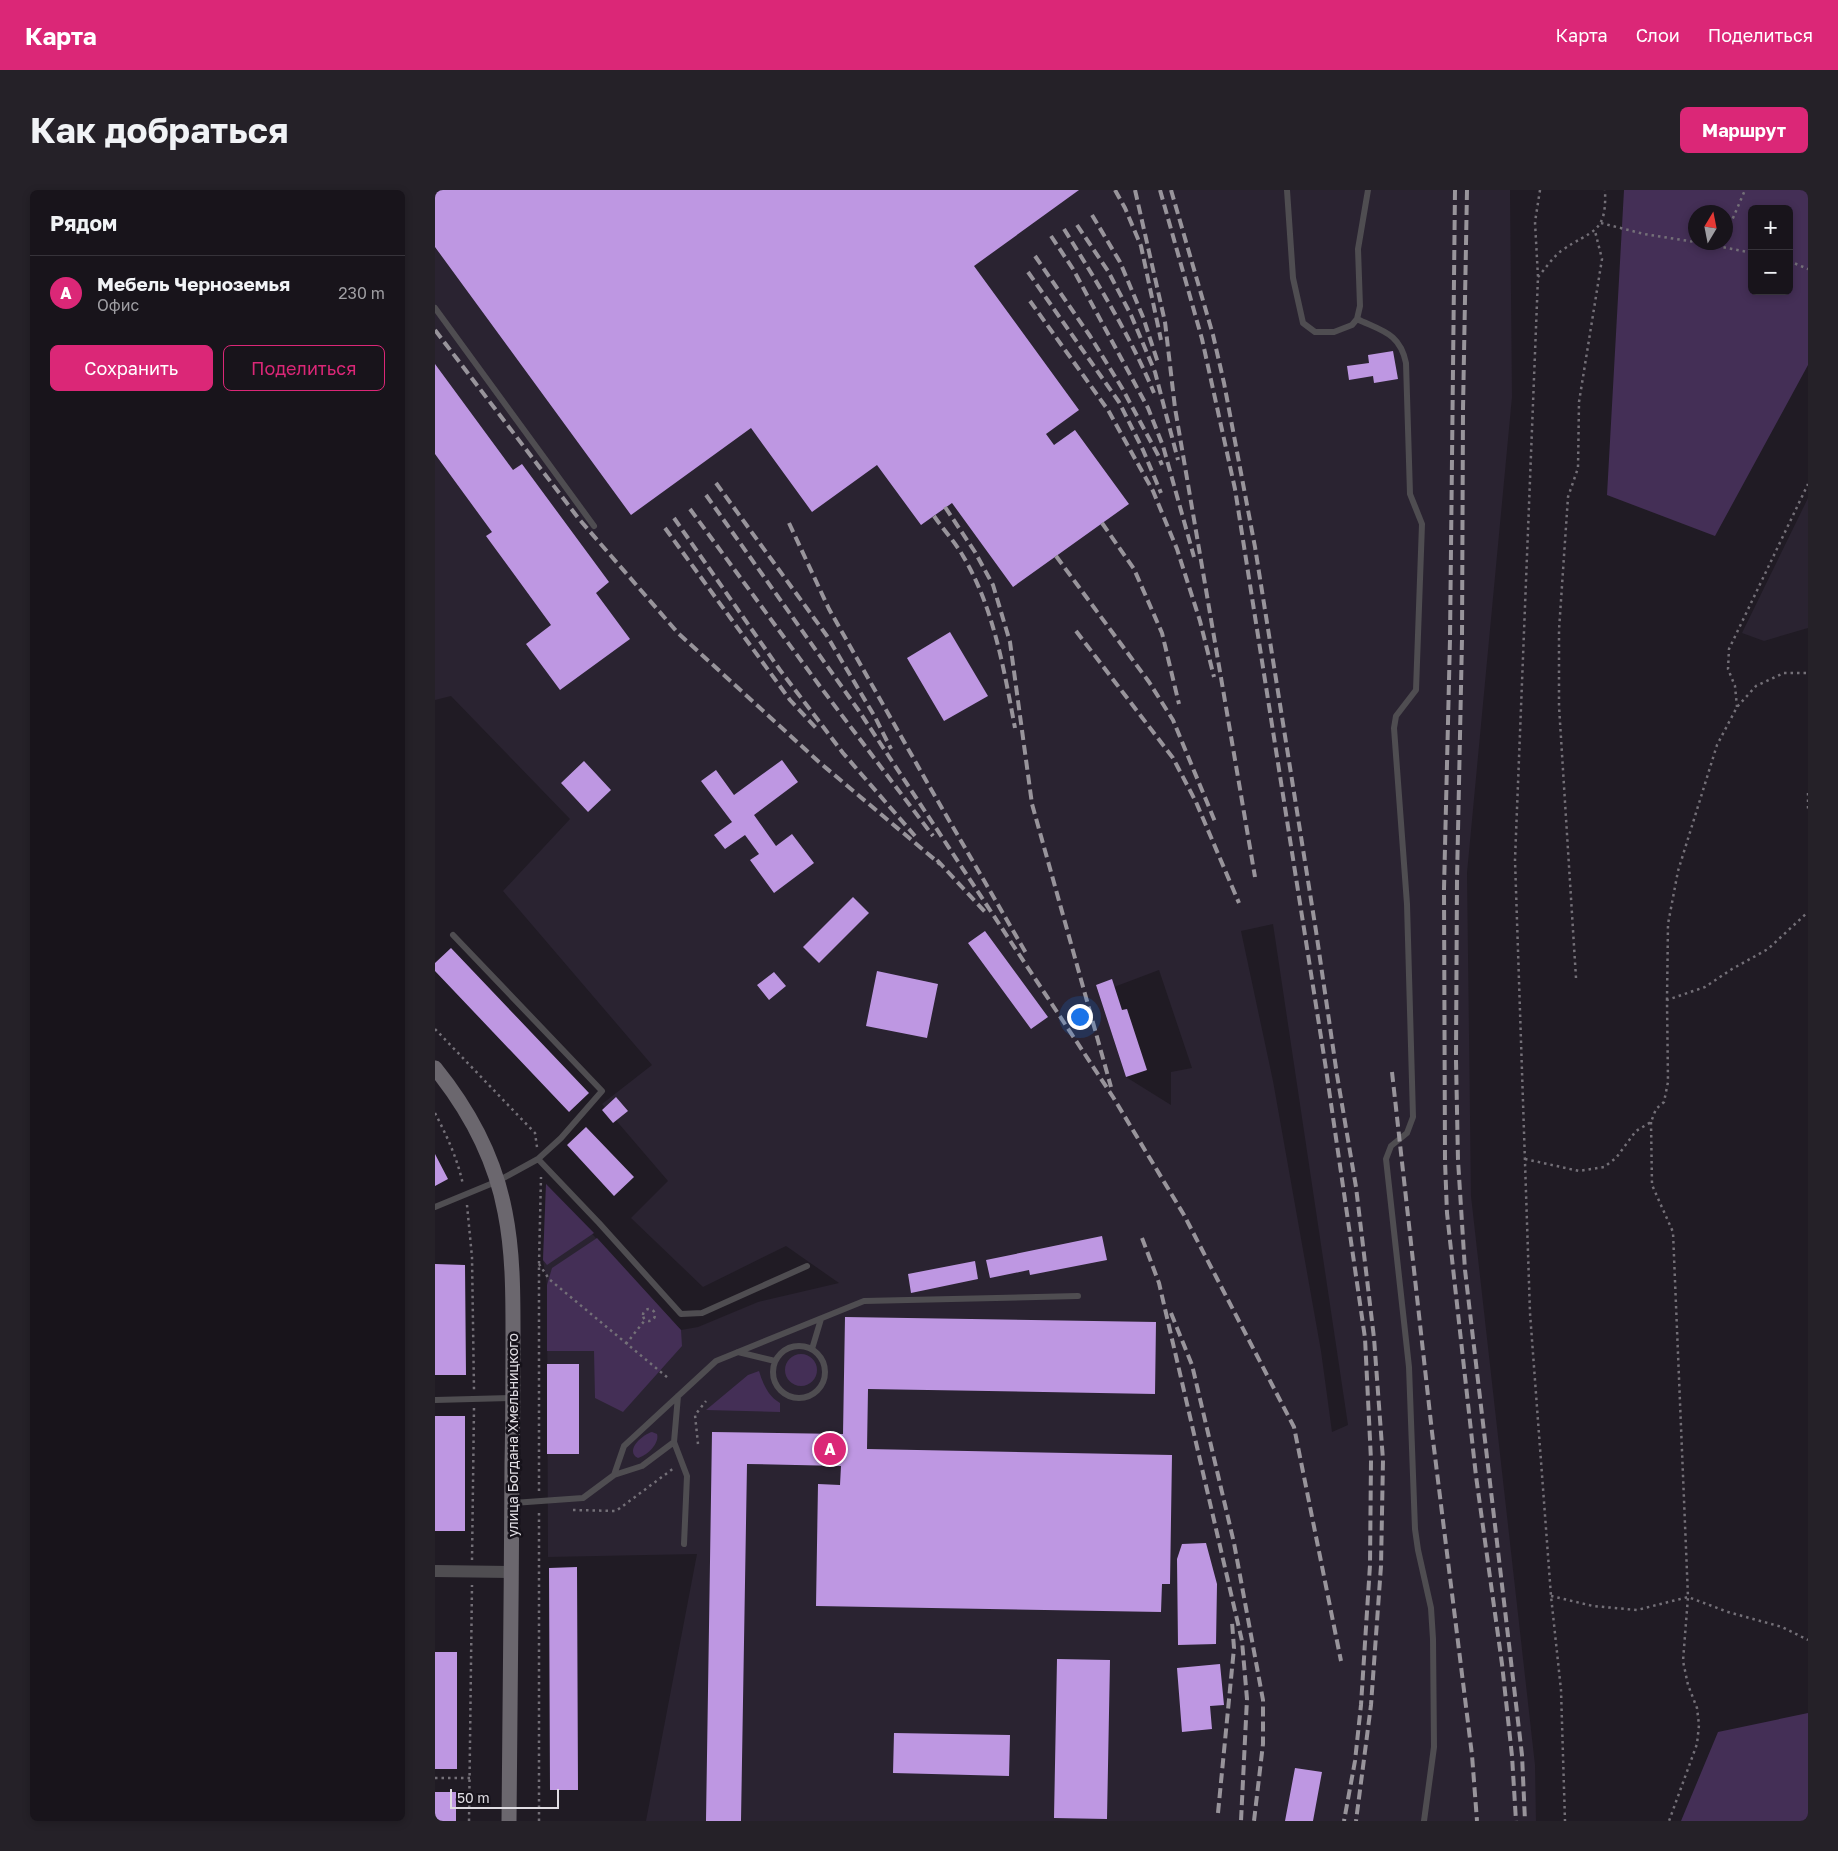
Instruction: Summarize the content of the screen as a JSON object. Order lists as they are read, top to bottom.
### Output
{
  "streets": {
    "main road": ["улица Богдана Хмельницкого"]
  },
  "scale_bar": "50 m",
  "north": "top",
  "page": {
    "header": "Карта",
    "nav": ["Карта", "Слои", "Поделиться"],
    "buttons": [
      "Маршрут",
      ["Сохранить", "Поделиться"]
    ],
    "title": "Как добраться",
    "heading": "Рядом",
    "map_buttons": ["+", "−"],
    "list": [
      {
        "mark": "A",
        "name": "Мебель Черноземья",
        "note": "Офис",
        "value": "230 m"
      }
    ],
    "pins": "A",
    "scale": "50 m"
  }
}
